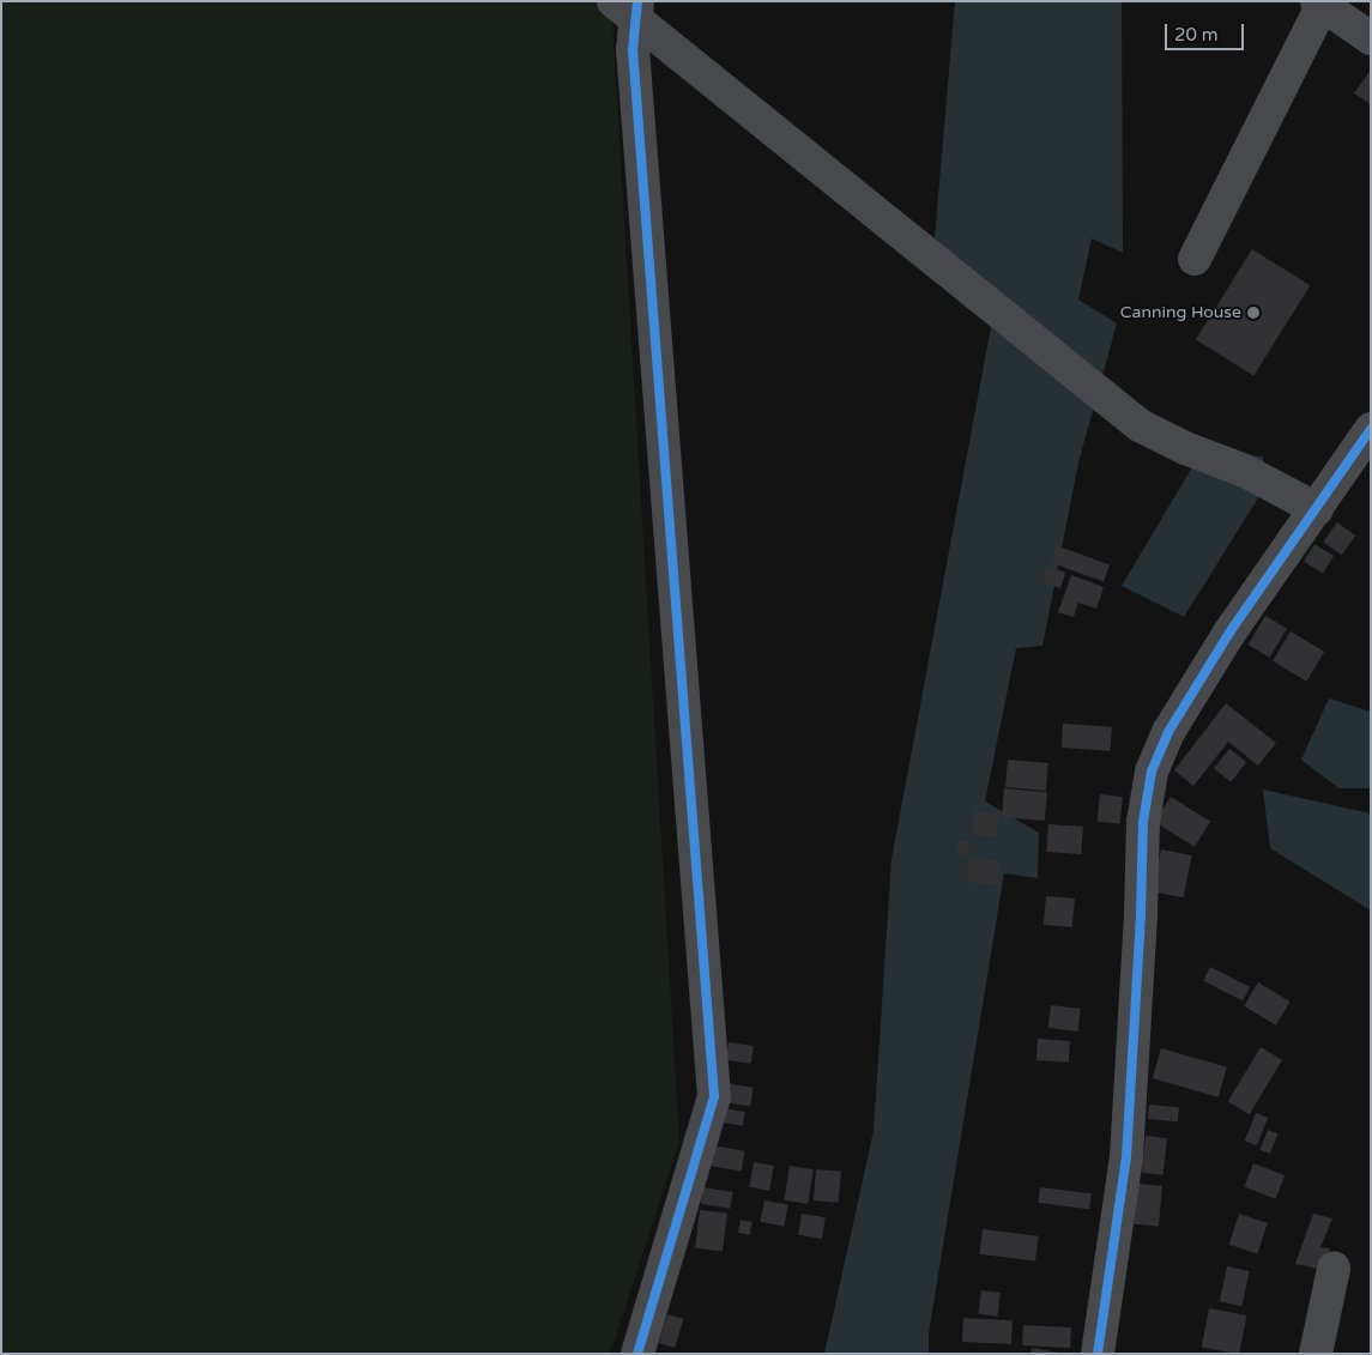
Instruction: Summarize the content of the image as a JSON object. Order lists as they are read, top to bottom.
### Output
{
  "places": ["Canning House"],
  "scale_bar": "20 m"
}
